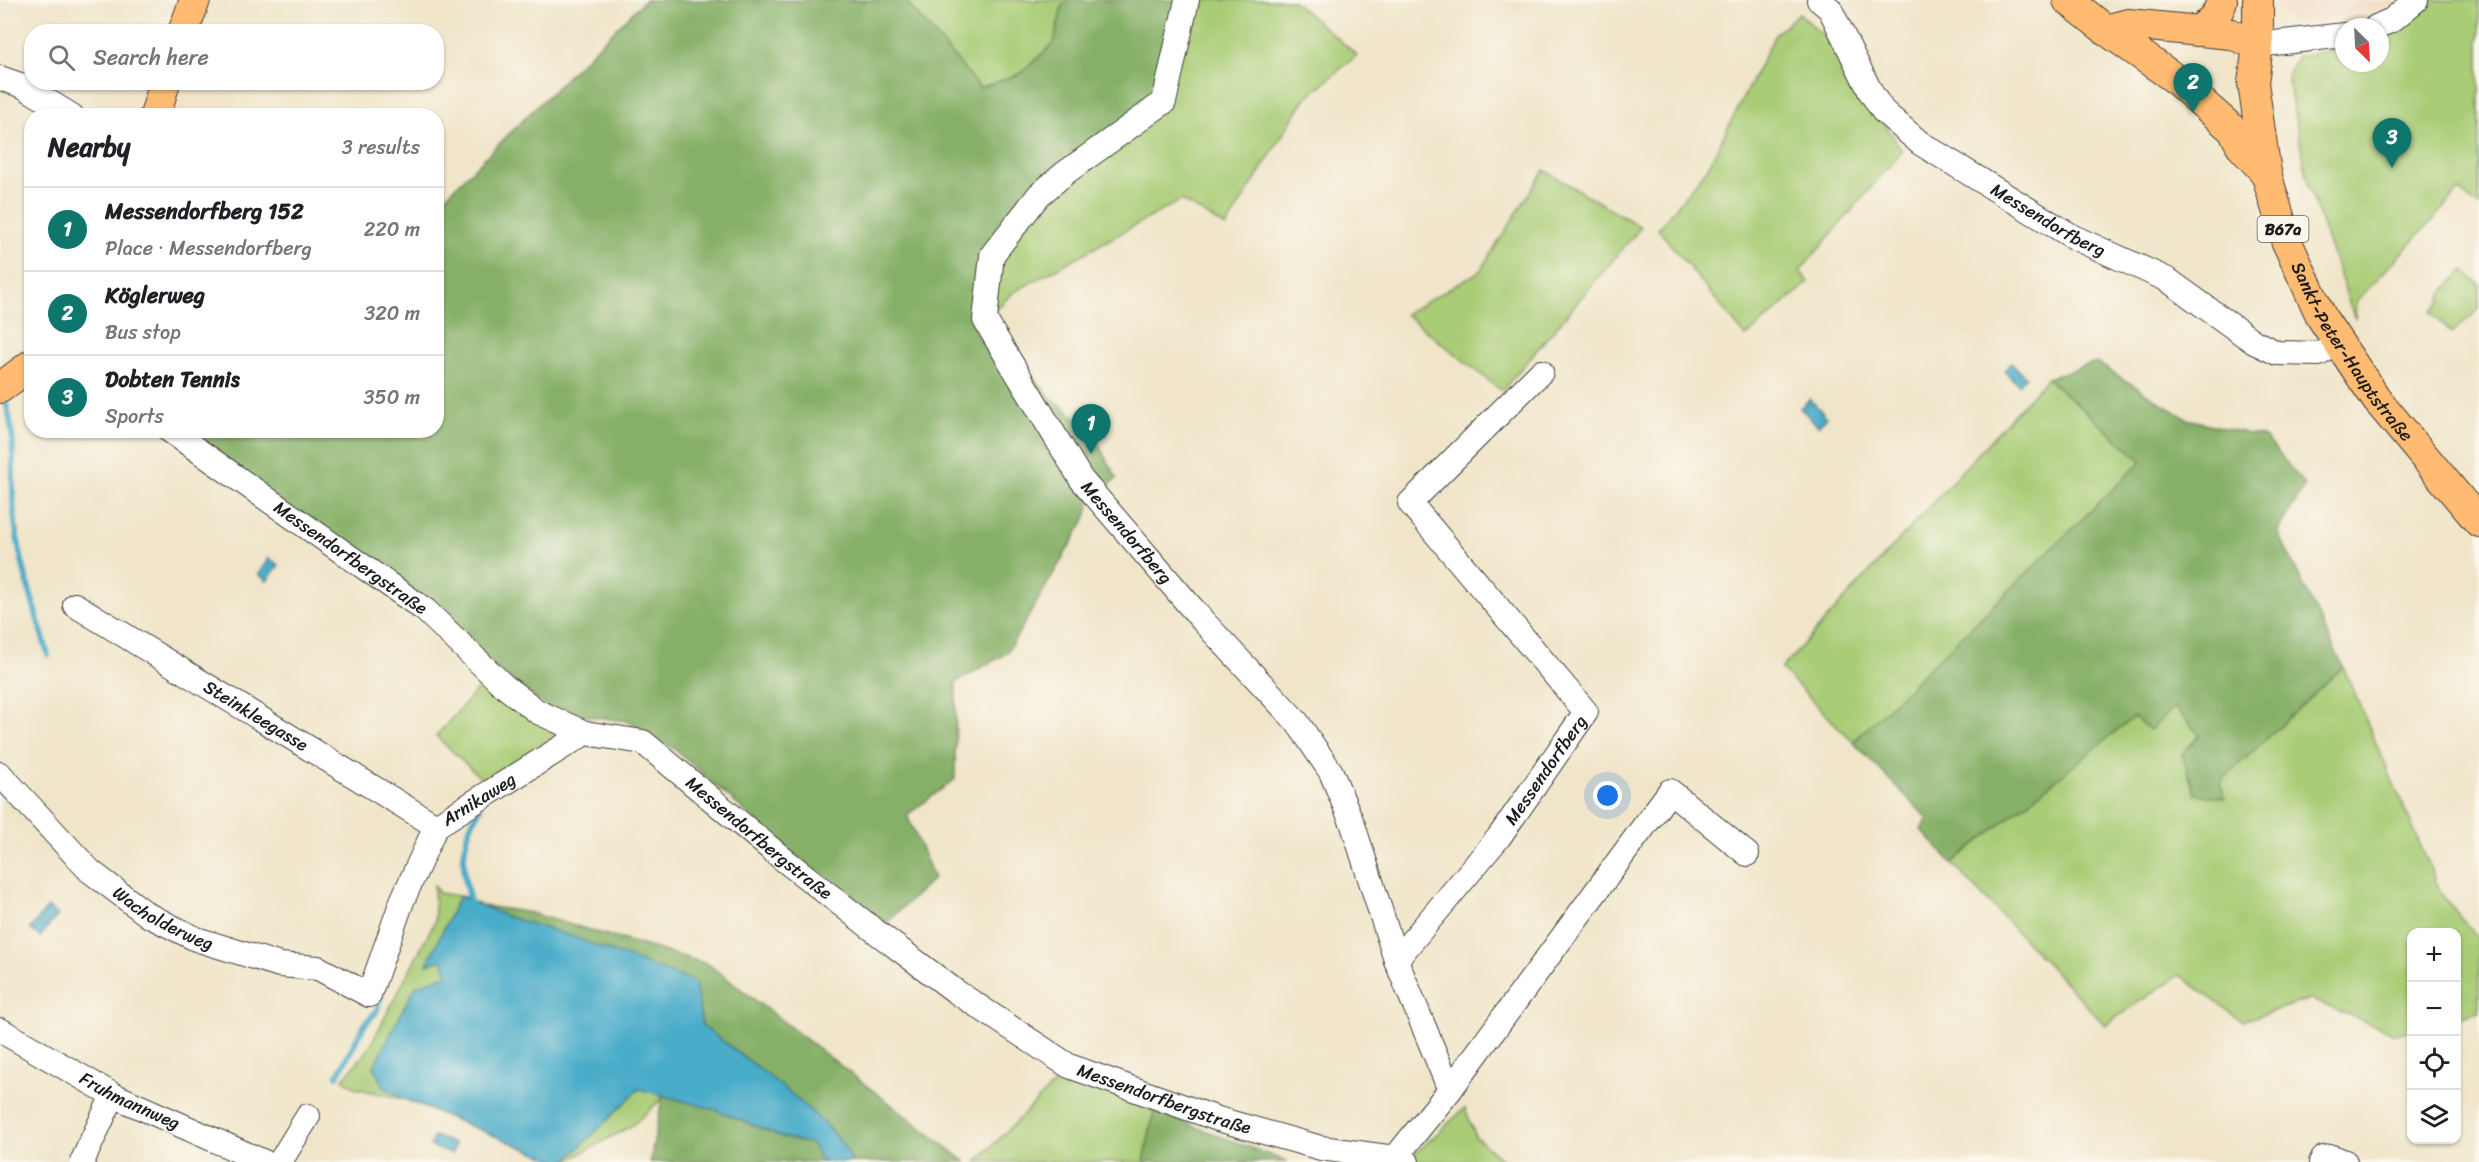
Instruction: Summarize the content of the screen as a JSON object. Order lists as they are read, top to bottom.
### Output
{
  "streets": {
    "main road": ["B67a", "Sankt-Peter-Hauptstraße"],
    "street": [
      "Messendorfberg",
      "Messendorfbergstraße",
      "Steinkleegasse",
      "Arnikaweg",
      "Wacholderweg",
      "Fruhmannweg"
    ]
  },
  "crossings": [
    ["Messendorfberg", "Sankt-Peter-Hauptstraße"],
    ["B67a", "Sankt-Peter-Hauptstraße"],
    ["Messendorfbergstraße", "Arnikaweg"],
    ["Steinkleegasse", "Arnikaweg"],
    ["Arnikaweg", "Wacholderweg"]
  ],
  "north": "bottom right",
  "page": {
    "search": "Search here",
    "pins": ["2", "3", "1"],
    "heading": ["Nearby", "3 results"],
    "list": [
      {
        "mark": "1",
        "name": "Messendorfberg 152",
        "note": "Place · Messendorfberg",
        "value": "220 m"
      },
      {
        "mark": "2",
        "name": "Köglerweg",
        "note": "Bus stop",
        "value": "320 m"
      },
      {
        "mark": "3",
        "name": "Dobten Tennis",
        "note": "Sports",
        "value": "350 m"
      }
    ],
    "map_buttons": ["+", "−"]
  }
}
